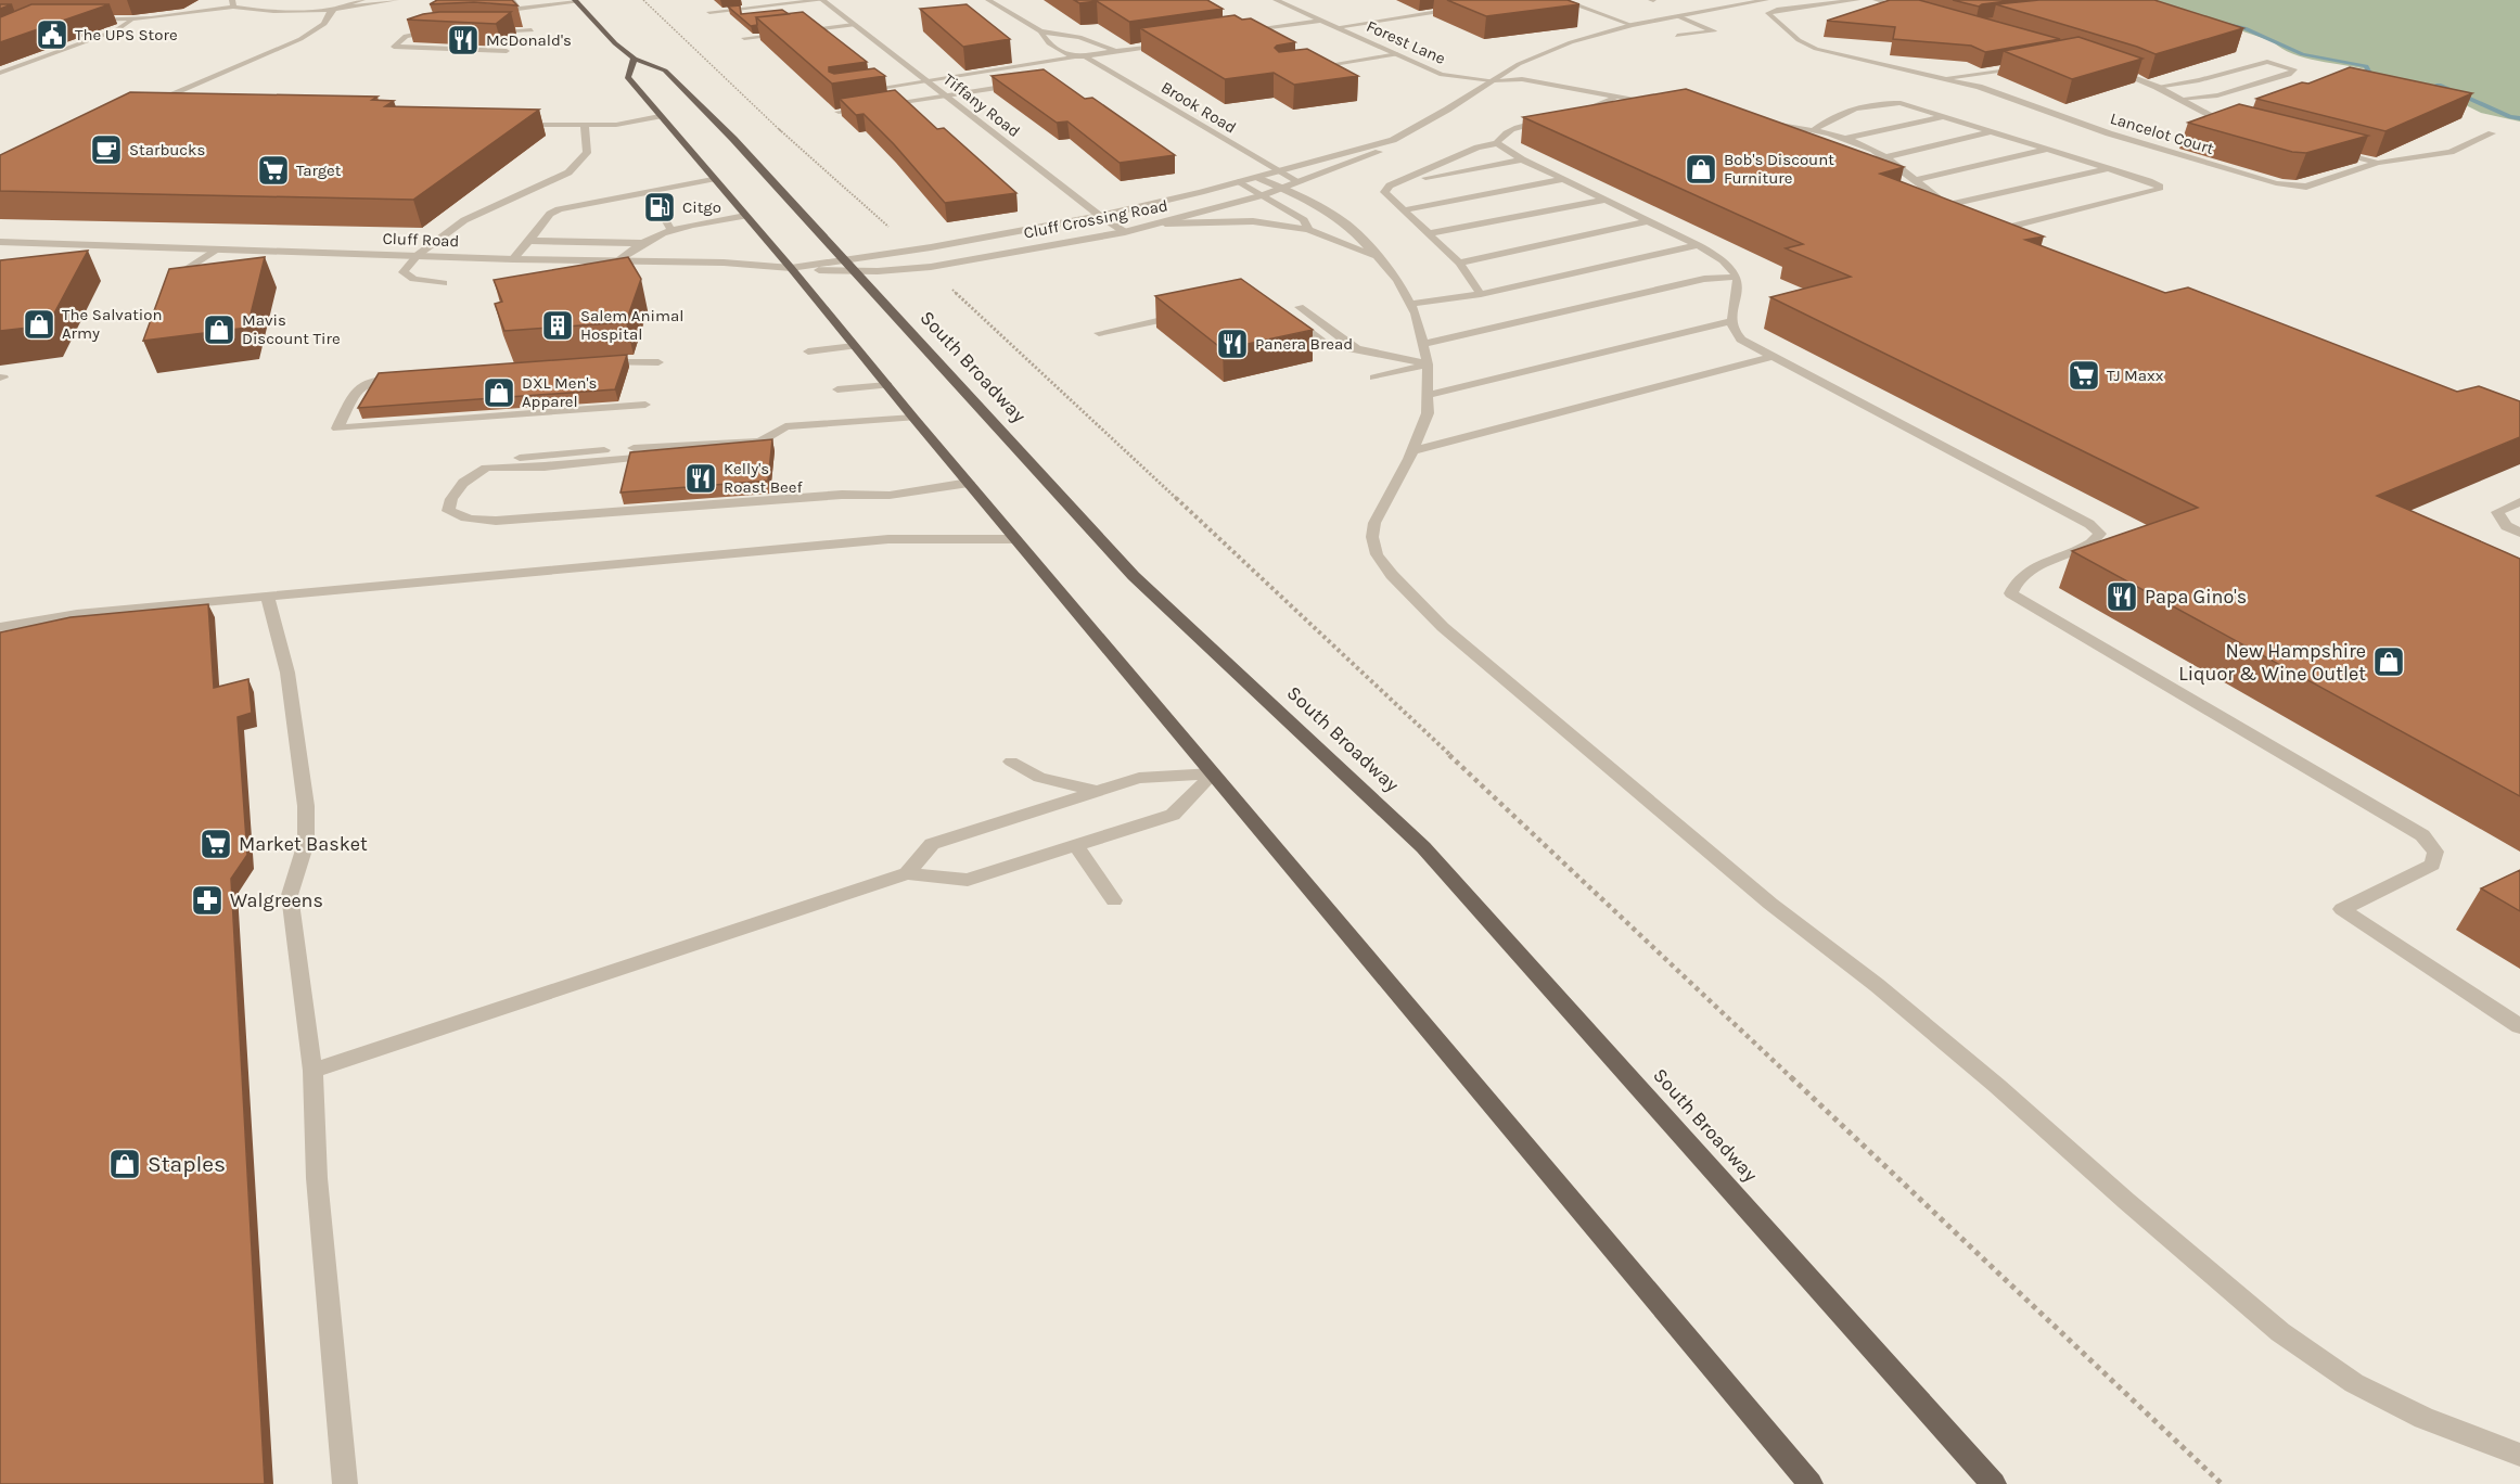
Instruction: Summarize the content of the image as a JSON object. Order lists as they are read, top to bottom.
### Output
{
  "streets": {
    "main road": ["South Broadway"],
    "street": [
      "Forest Lane",
      "Tiffany Road",
      "Brook Road",
      "Lancelot Court",
      "Cluff Crossing Road",
      "Cluff Road"
    ]
  },
  "crossings": [
    ["Forest Lane", "Cluff Crossing Road"],
    ["Tiffany Road", "Cluff Crossing Road"],
    ["Brook Road", "Cluff Crossing Road"],
    ["Cluff Crossing Road", "Cluff Road"],
    ["Cluff Crossing Road", "South Broadway"],
    ["Cluff Road", "South Broadway"]
  ],
  "places": {
    "public building": ["The UPS Store"],
    "restaurant": [
      "McDonald's",
      "Panera Bread",
      "Kelly's Roast Beef",
      "Papa Gino's"
    ],
    "cafe": ["Starbucks"],
    "shop": [
      "Bob's Discount Furniture",
      "The Salvation Army",
      "Mavis Discount Tire",
      "DXL Men's Apparel",
      "New Hampshire Liquor & Wine Outlet",
      "Staples"
    ],
    "supermarket": ["Target", "TJ Maxx", "Market Basket"],
    "fuel station": ["Citgo"],
    "building": ["Salem Animal Hospital"],
    "pharmacy": ["Walgreens"]
  }
}
